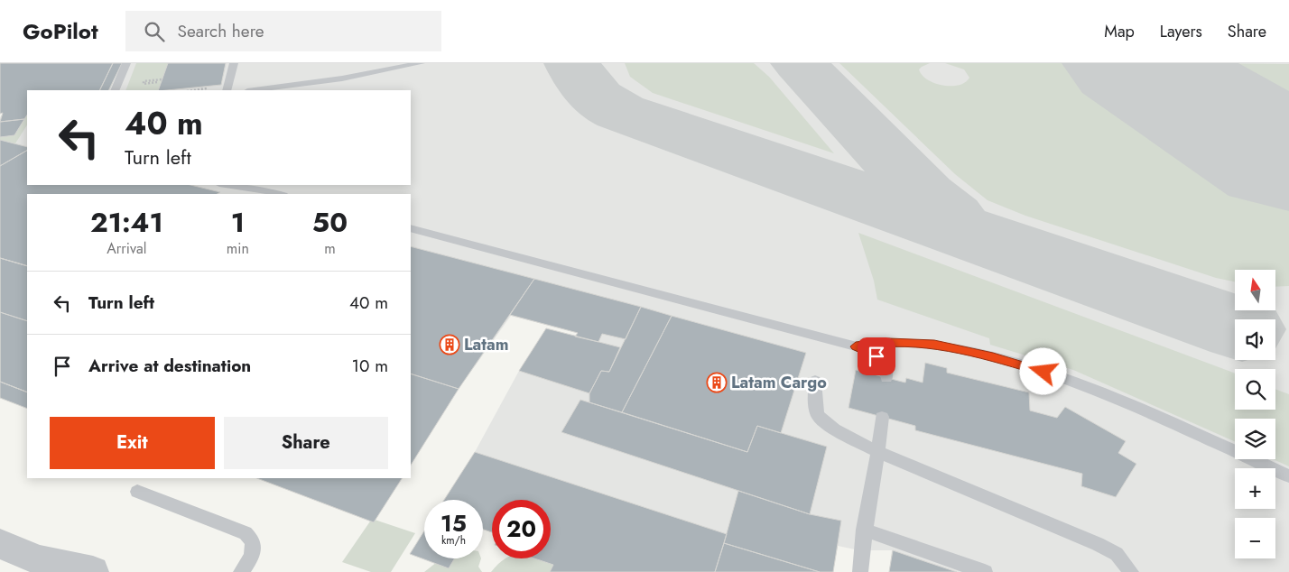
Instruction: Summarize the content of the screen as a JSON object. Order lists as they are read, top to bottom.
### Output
{
  "places": {
    "building": ["Latam", "Latam Cargo"]
  },
  "north": "top",
  "page": {
    "header": "GoPilot",
    "search": "Search here",
    "nav": ["Map", "Layers", "Share"],
    "turn": ["40 m", "Turn left"],
    "eta": [
      "21:41",
      "Arrival",
      "1",
      "min",
      "50",
      "m"
    ],
    "map_buttons": ["+", "−"],
    "list": [
      {
        "name": "Turn left",
        "value": "40 m"
      },
      {
        "name": "Arrive at destination",
        "value": "10 m"
      }
    ],
    "buttons": ["Exit", "Share"],
    "speed": "15 km/h",
    "limit": "20"
  }
}
